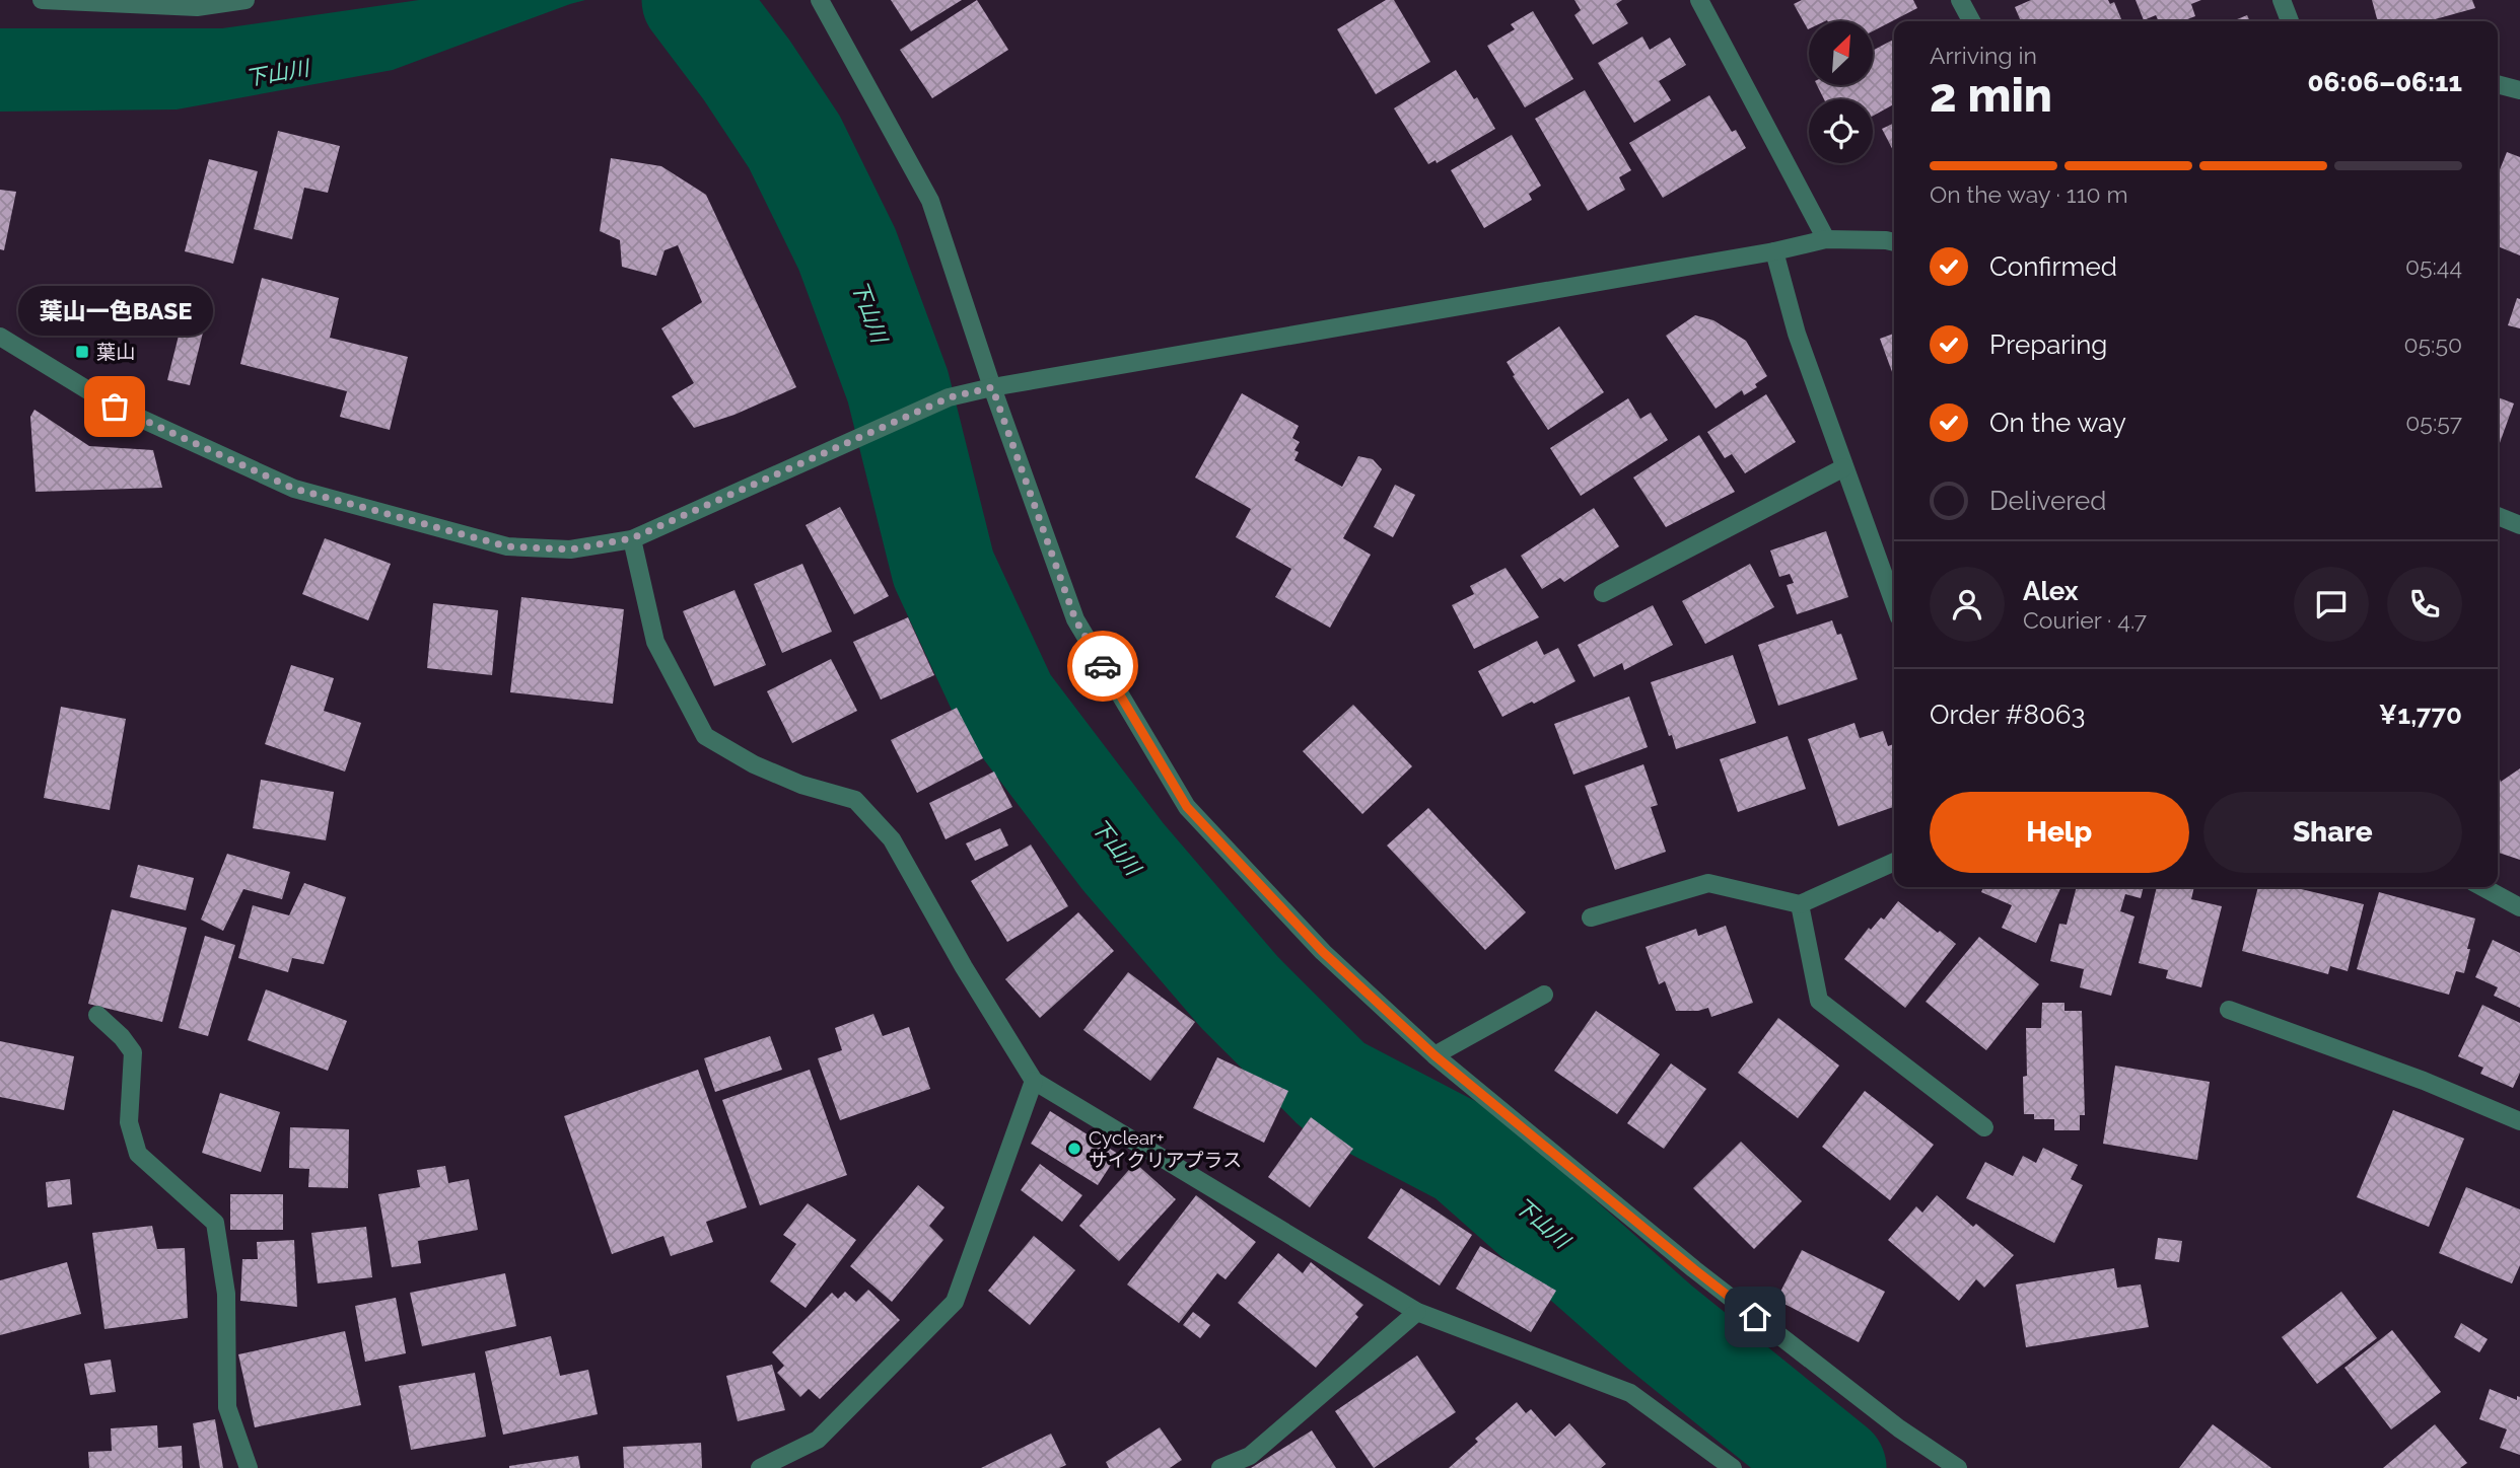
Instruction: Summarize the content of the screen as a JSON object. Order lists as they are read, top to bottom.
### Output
{
  "water": ["下山川"],
  "places": {
    "transit": ["葉山"],
    "other": ["葉山一色BASE", "Cyclear+ サイクリアプラス"]
  },
  "north": "top right",
  "page": {
    "heading": ["2 min", "Arriving in", "06:06–06:11"],
    "panel": [
      "Alex",
      "Courier · 4.7",
      "Order #8063",
      "¥1,770"
    ],
    "bar": "On the way · 110 m",
    "list": [
      ["Confirmed", "05:44"],
      ["Preparing", "05:50"],
      ["On the way", "05:57"],
      "Delivered"
    ],
    "bubble": "葉山一色BASE",
    "buttons": ["Help", "Share"]
  }
}
